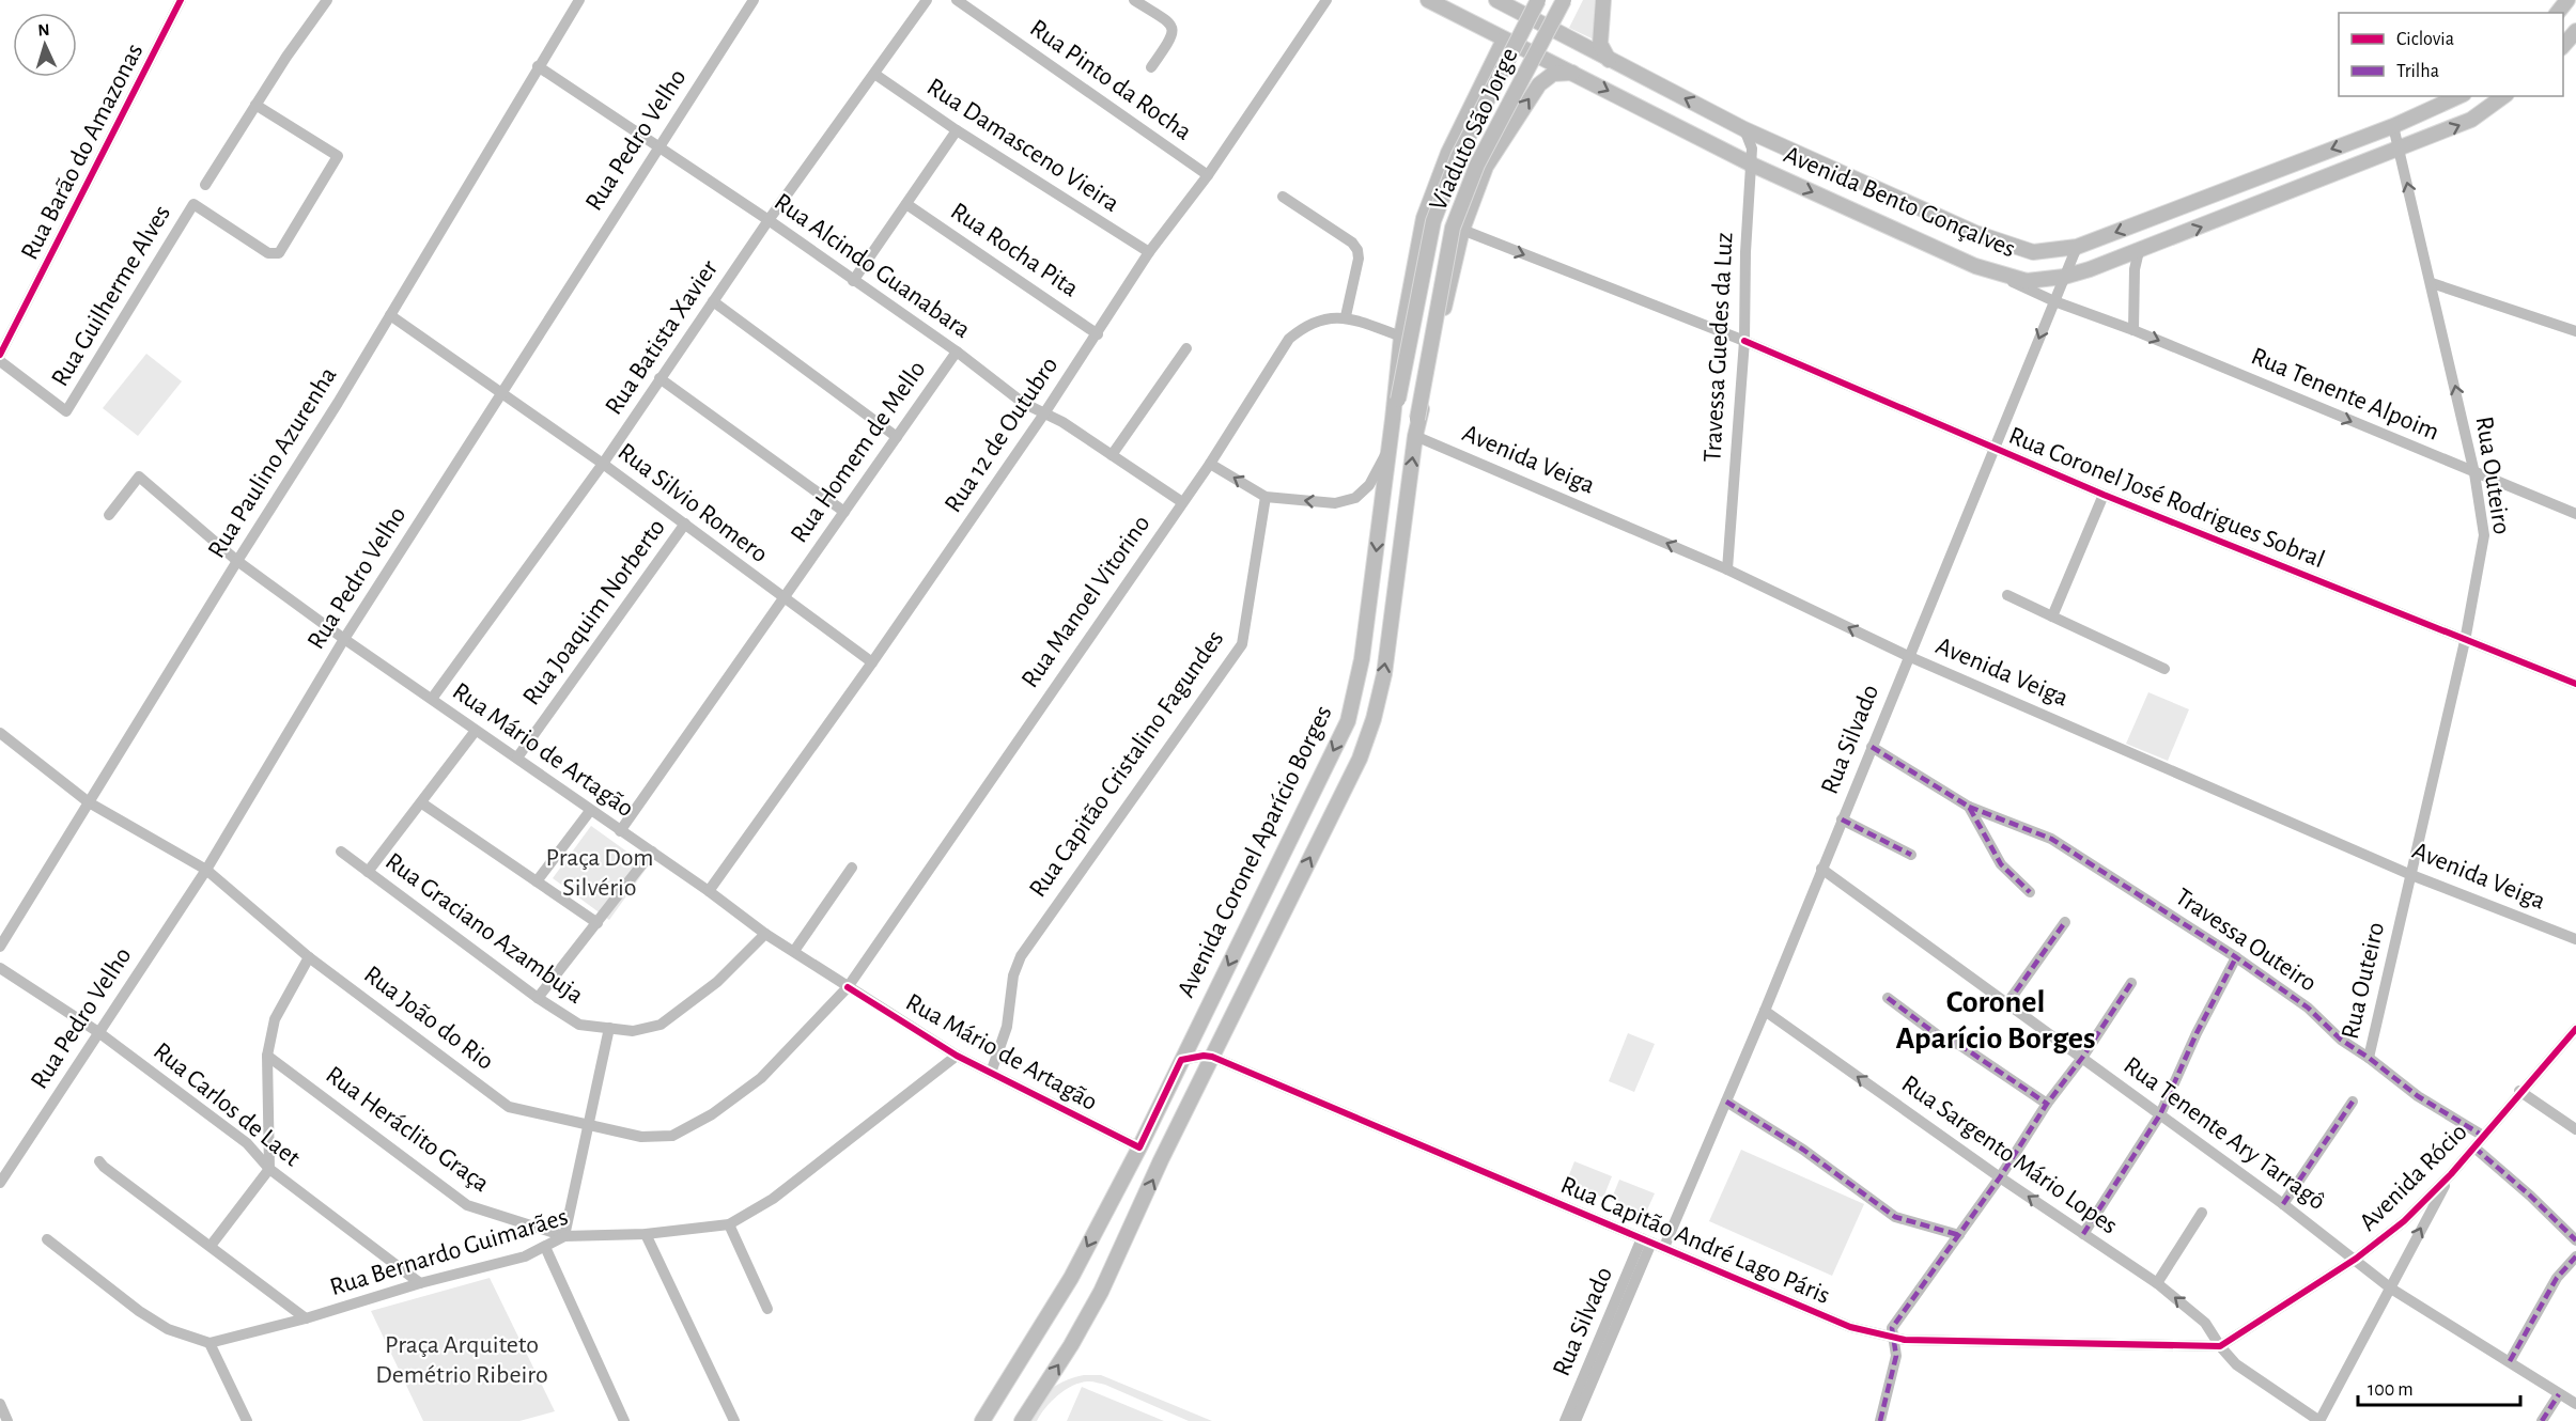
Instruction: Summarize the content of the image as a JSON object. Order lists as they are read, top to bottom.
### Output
{
  "streets": {
    "main road": ["Viaduto São Jorge", "Avenida Bento Gonçalves", "Avenida Coronel Aparício Borges"],
    "street": [
      "Rua Pinto da Rocha",
      "Rua Pedro Velho",
      "Rua Damasceno Vieira",
      "Rua Barão do Amazonas",
      "Rua Rocha Pita",
      "Rua Alcindo Guanabara",
      "Rua Guilherme Alves",
      "Rua Batista Xavier",
      "Travessa Guedes da Luz",
      "Rua Tenente Alpoim",
      "Rua 12 de Outubro",
      "Rua Homem de Mello",
      "Avenida Veiga",
      "Rua Paulino Azurenha",
      "Rua Outeiro",
      "Rua Coronel José Rodrigues Sobral",
      "Rua Silvio Romero",
      "Rua Manoel Vitorino",
      "Rua Joaquim Norberto",
      "Rua Silvado",
      "Rua Mário de Artagão",
      "Rua Capitão Cristalino Fagundes",
      "Rua Graciano Azambuja",
      "Travessa Outeiro",
      "Rua João do Rio",
      "Rua Carlos de Laet",
      "Rua Heráclito Graça",
      "Rua Tenente Ary Tarragô",
      "Rua Sargento Mário Lopes",
      "Avenida Rócio",
      "Rua Capitão André Lago Páris",
      "Rua Bernardo Guimarães"
    ]
  },
  "crossings": [
    ["Rua Pinto da Rocha", "Rua 12 de Outubro"],
    ["Viaduto São Jorge", "Avenida Veiga"],
    ["Viaduto São Jorge", "Avenida Coronel Aparício Borges"],
    ["Rua Pedro Velho", "Rua Alcindo Guanabara"],
    ["Rua Pedro Velho", "Rua Silvio Romero"],
    ["Rua Pedro Velho", "Rua Mário de Artagão"],
    ["Rua Pedro Velho", "Rua João do Rio"],
    ["Rua Pedro Velho", "Rua Carlos de Laet"],
    ["Rua Damasceno Vieira", "Rua Batista Xavier"],
    ["Rua Damasceno Vieira", "Rua 12 de Outubro"],
    ["Avenida Bento Gonçalves", "Travessa Guedes da Luz"],
    ["Avenida Bento Gonçalves", "Rua Tenente Alpoim"],
    ["Avenida Bento Gonçalves", "Rua Outeiro"],
    ["Avenida Bento Gonçalves", "Rua Silvado"],
    ["Avenida Bento Gonçalves", "Avenida Coronel Aparício Borges"],
    ["Rua Rocha Pita", "Rua 12 de Outubro"],
    ["Rua Alcindo Guanabara", "Rua Batista Xavier"],
    ["Rua Alcindo Guanabara", "Rua 12 de Outubro"],
    ["Rua Alcindo Guanabara", "Rua Homem de Mello"],
    ["Rua Alcindo Guanabara", "Rua Paulino Azurenha"],
    ["Rua Alcindo Guanabara", "Rua Manoel Vitorino"],
    ["Rua Batista Xavier", "Rua Silvio Romero"],
    ["Rua Batista Xavier", "Rua Mário de Artagão"],
    ["Travessa Guedes da Luz", "Avenida Veiga"],
    ["Travessa Guedes da Luz", "Rua Coronel José Rodrigues Sobral"],
    ["Rua Tenente Alpoim", "Rua Outeiro"],
    ["Rua Tenente Alpoim", "Rua Silvado"],
    ["Rua 12 de Outubro", "Rua Silvio Romero"],
    ["Rua 12 de Outubro", "Rua Mário de Artagão"],
    ["Rua Homem de Mello", "Rua Silvio Romero"],
    ["Rua Homem de Mello", "Rua Mário de Artagão"],
    ["Avenida Veiga", "Rua Outeiro"],
    ["Avenida Veiga", "Rua Silvado"],
    ["Avenida Veiga", "Avenida Coronel Aparício Borges"],
    ["Rua Paulino Azurenha", "Rua Silvio Romero"],
    ["Rua Paulino Azurenha", "Rua Mário de Artagão"],
    ["Rua Paulino Azurenha", "Rua João do Rio"],
    ["Rua Outeiro", "Rua Coronel José Rodrigues Sobral"],
    ["Rua Outeiro", "Travessa Outeiro"],
    ["Rua Coronel José Rodrigues Sobral", "Rua Silvado"],
    ["Rua Coronel José Rodrigues Sobral", "Avenida Coronel Aparício Borges"],
    ["Rua Silvio Romero", "Rua Joaquim Norberto"],
    ["Rua Manoel Vitorino", "Rua Mário de Artagão"],
    ["Rua Manoel Vitorino", "Rua João do Rio"],
    ["Rua Joaquim Norberto", "Rua Mário de Artagão"],
    ["Rua Silvado", "Travessa Outeiro"],
    ["Rua Silvado", "Rua Tenente Ary Tarragô"],
    ["Rua Silvado", "Rua Sargento Mário Lopes"],
    ["Rua Silvado", "Rua Capitão André Lago Páris"],
    ["Rua Mário de Artagão", "Rua Capitão Cristalino Fagundes"],
    ["Rua Mário de Artagão", "Avenida Coronel Aparício Borges"],
    ["Rua Mário de Artagão", "Rua Graciano Azambuja"],
    ["Rua Mário de Artagão", "Rua João do Rio"],
    ["Rua Mário de Artagão", "Rua Bernardo Guimarães"],
    ["Avenida Coronel Aparício Borges", "Rua Capitão André Lago Páris"],
    ["Travessa Outeiro", "Avenida Rócio"],
    ["Rua Carlos de Laet", "Rua Bernardo Guimarães"],
    ["Rua Heráclito Graça", "Rua Bernardo Guimarães"],
    ["Rua Tenente Ary Tarragô", "Avenida Rócio"],
    ["Rua Sargento Mário Lopes", "Avenida Rócio"],
    ["Rua Sargento Mário Lopes", "Rua Capitão André Lago Páris"],
    ["Avenida Rócio", "Rua Capitão André Lago Páris"]
  ],
  "one_way": ["Rua Tenente Alpoim", "Avenida Veiga"],
  "districts": ["Coronel Aparício Borges"],
  "parks": ["Praça Dom Silvério", "Praça Arquiteto Demétrio Ribeiro"],
  "legend": ["Ciclovia", "Trilha"],
  "scale_bar": "100 m",
  "north": "top"
}
